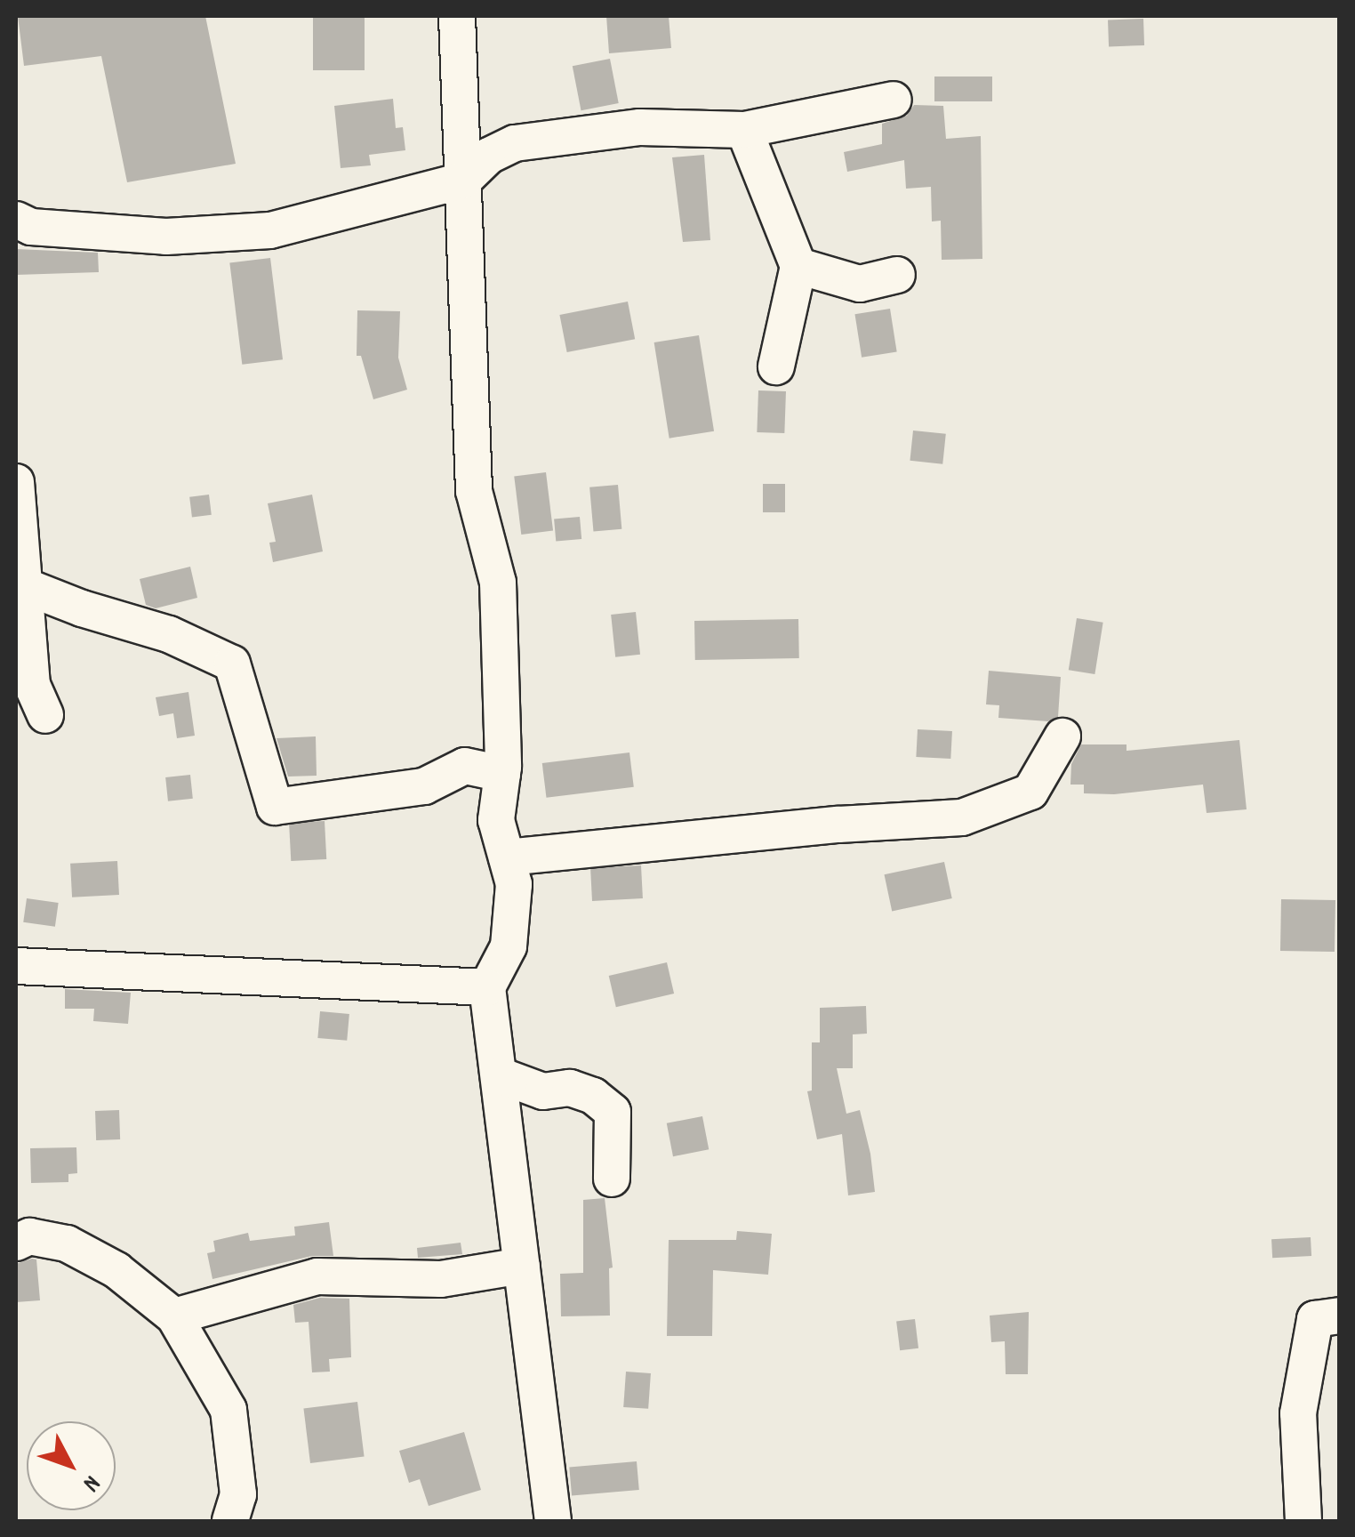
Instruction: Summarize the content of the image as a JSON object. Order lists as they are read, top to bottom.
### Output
{
  "north": "bottom right"
}
